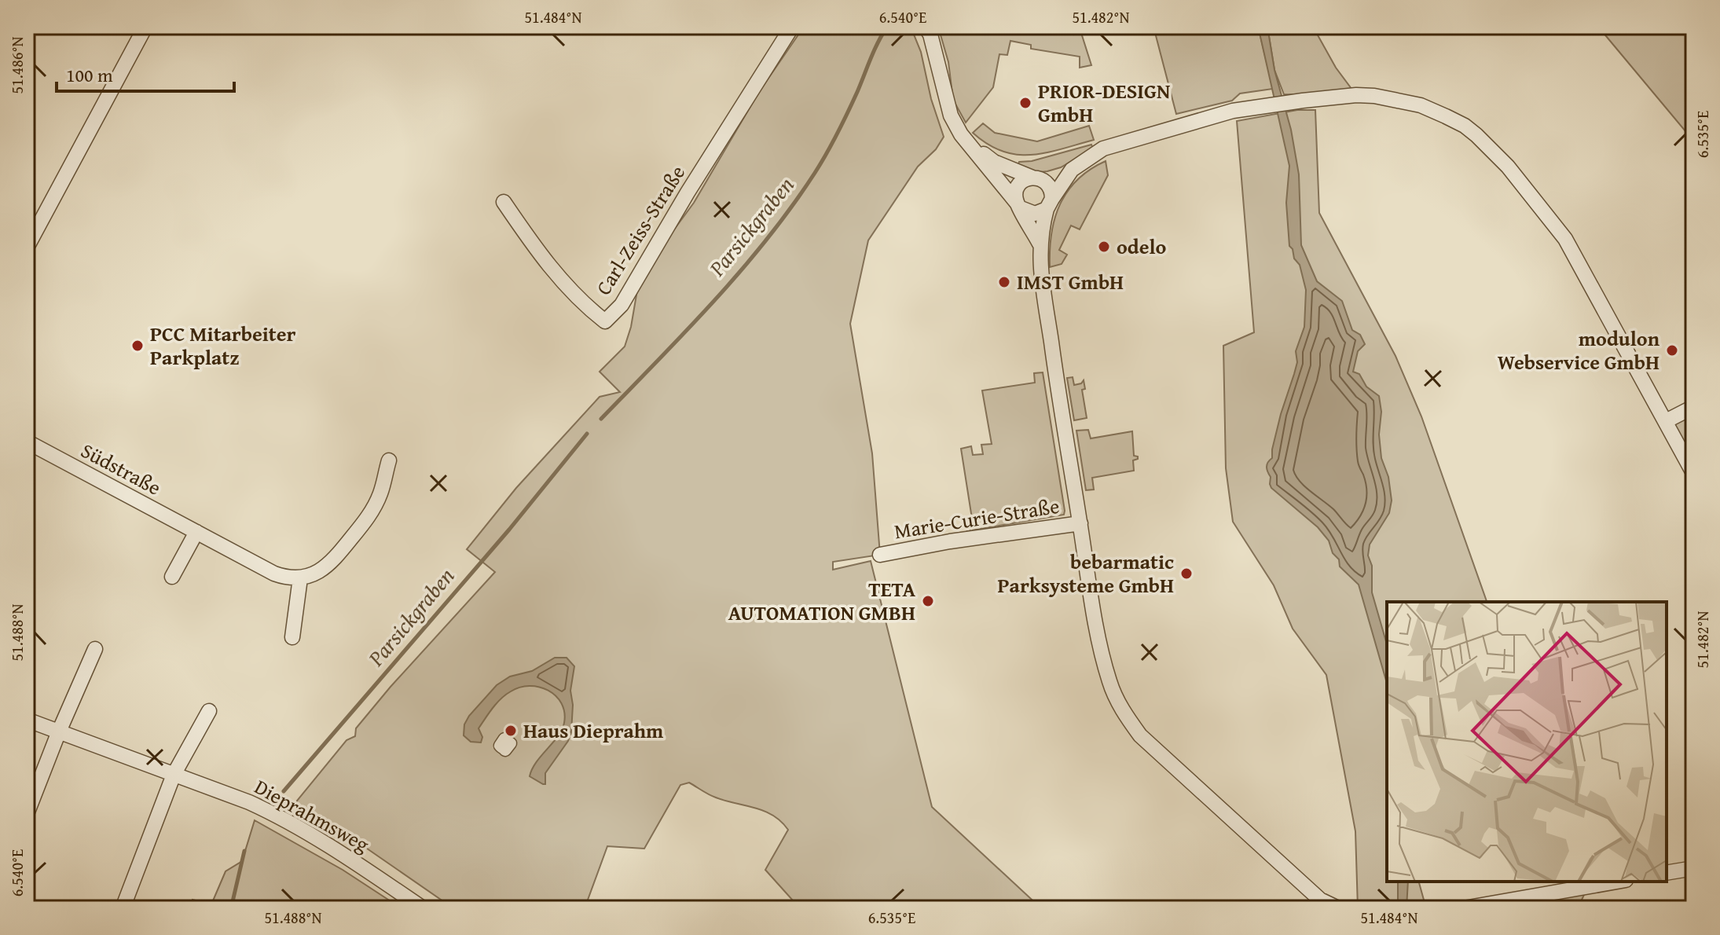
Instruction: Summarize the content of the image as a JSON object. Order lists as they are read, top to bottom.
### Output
{
  "streets": {
    "street": [
      "Carl-Zeiss-Straße",
      "Südstraße",
      "Marie-Curie-Straße",
      "Dieprahmsweg"
    ]
  },
  "water": ["Parsickgraben"],
  "places": [
    "PRIOR-DESIGN GmbH",
    "odelo",
    "IMST GmbH",
    "PCC Mitarbeiter Parkplatz",
    "modulon Webservice GmbH",
    "bebarmatic Parksysteme GmbH",
    "TETA AUTOMATION GMBH",
    "Haus Dieprahm"
  ],
  "scale_bar": "100 m",
  "coordinates": [
    "51.484°N",
    "6.540°E",
    "51.482°N",
    "51.486°N",
    "6.535°E",
    "51.488°N"
  ]
}
